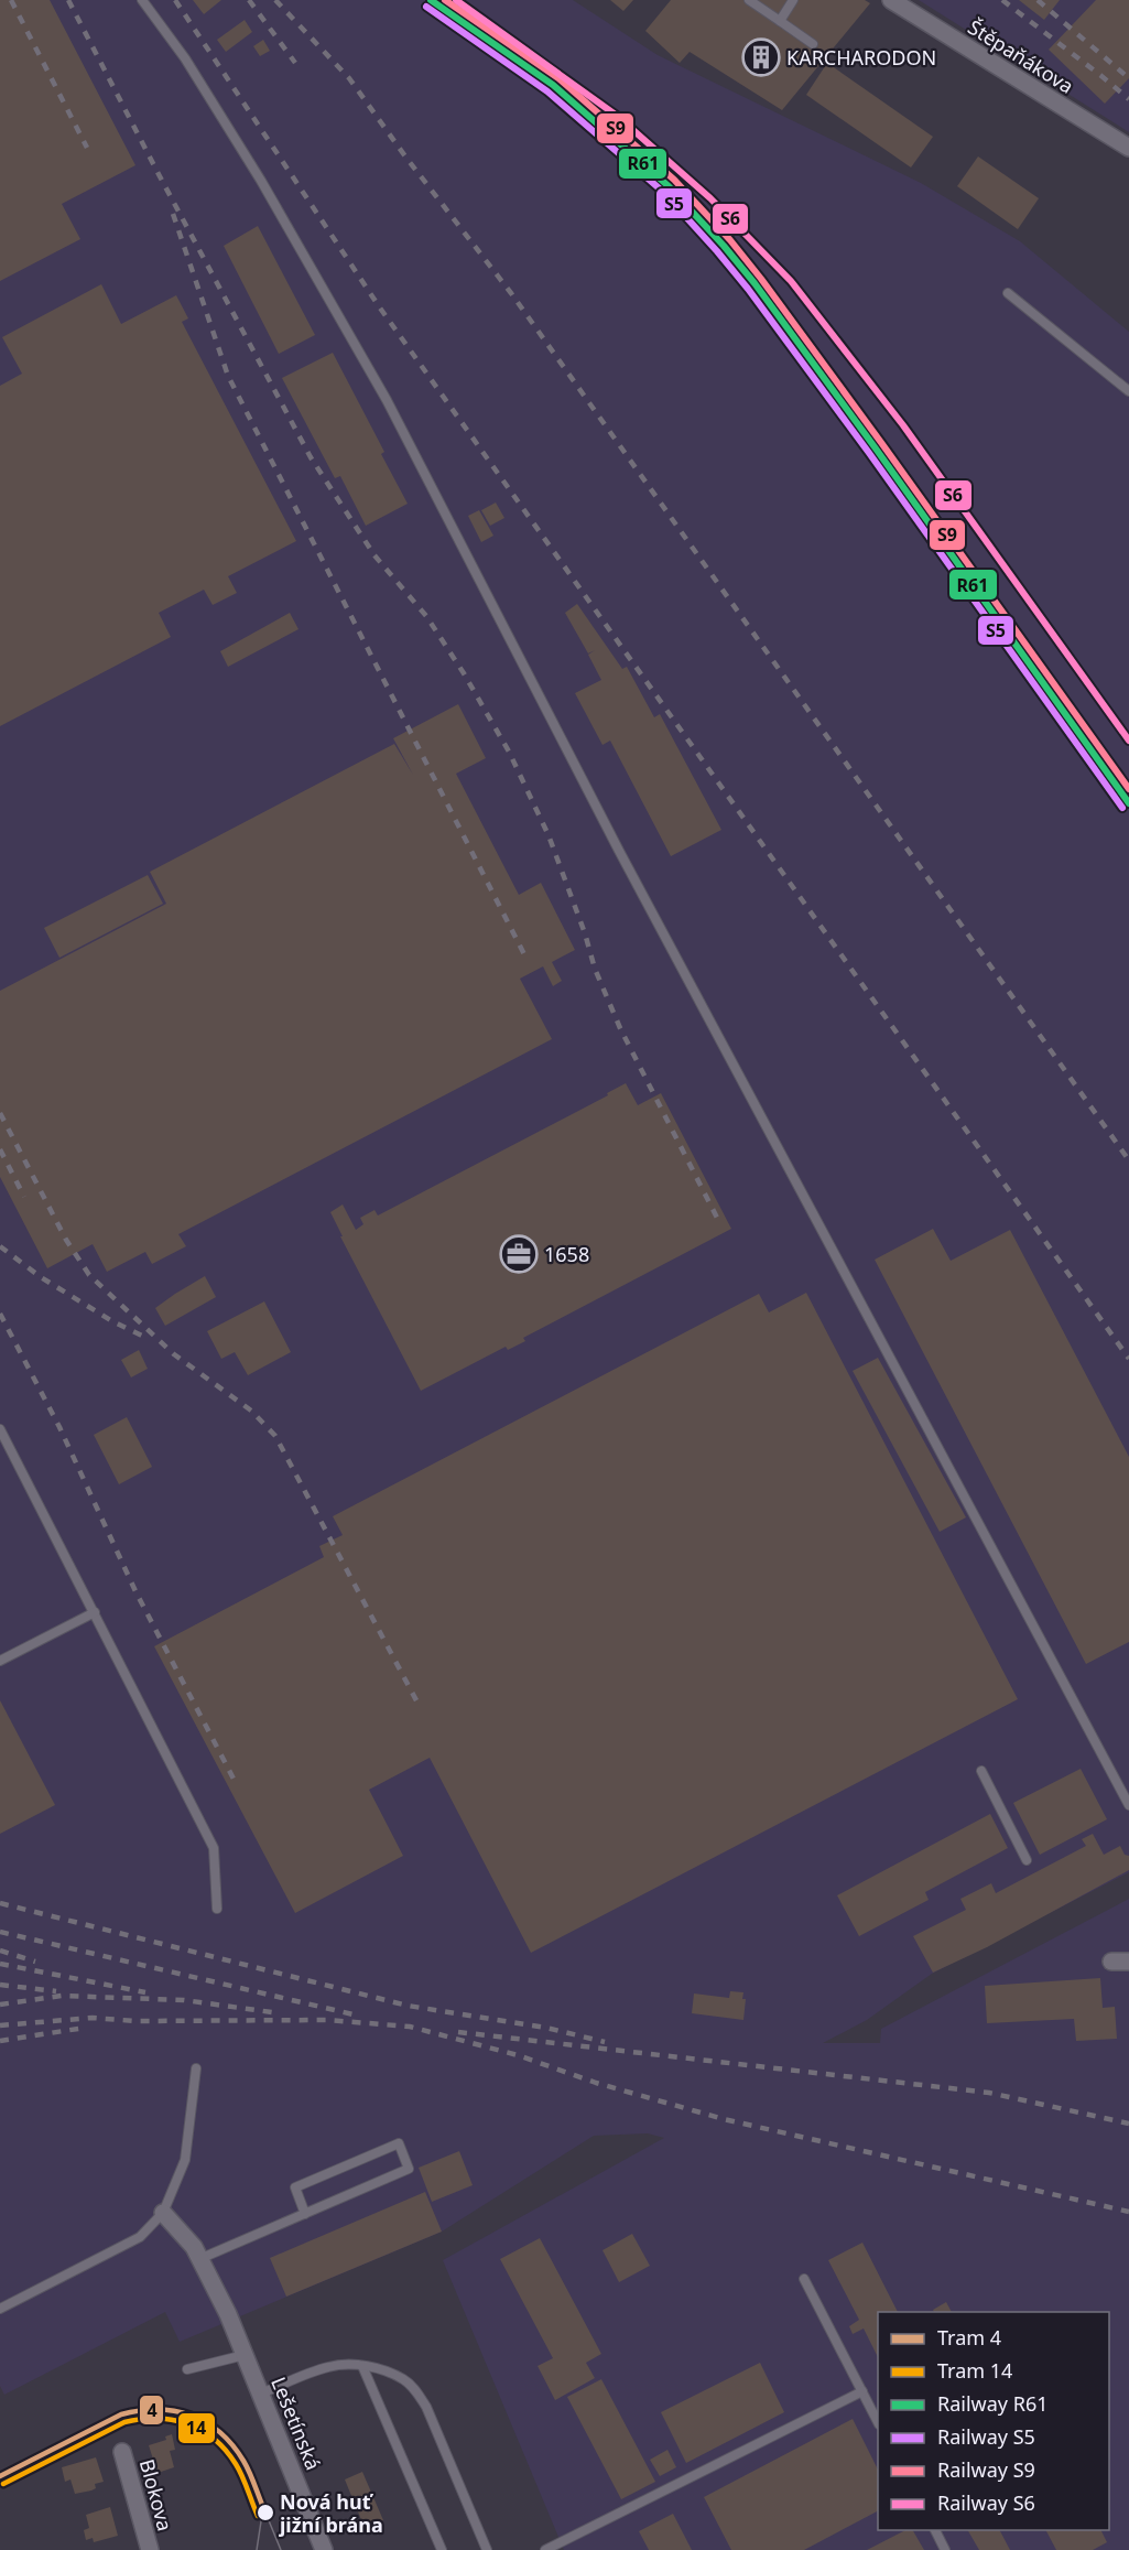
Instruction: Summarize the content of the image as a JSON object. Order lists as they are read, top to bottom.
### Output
{
  "streets": {
    "street": ["Štěpaňákova", "Lešetínská", "Blokova"]
  },
  "places": {
    "building": ["KARCHARODON"],
    "office": ["1658"],
    "other": ["Nová huť jižní brána"]
  },
  "lines": [
    "rail line R61",
    "rail line S9",
    "rail line S6",
    "rail line S5",
    "tram line 4",
    "tram line 14"
  ],
  "legend": [
    "Tram 4",
    "Tram 14",
    "Railway R61",
    "Railway S5",
    "Railway S9",
    "Railway S6"
  ]
}
